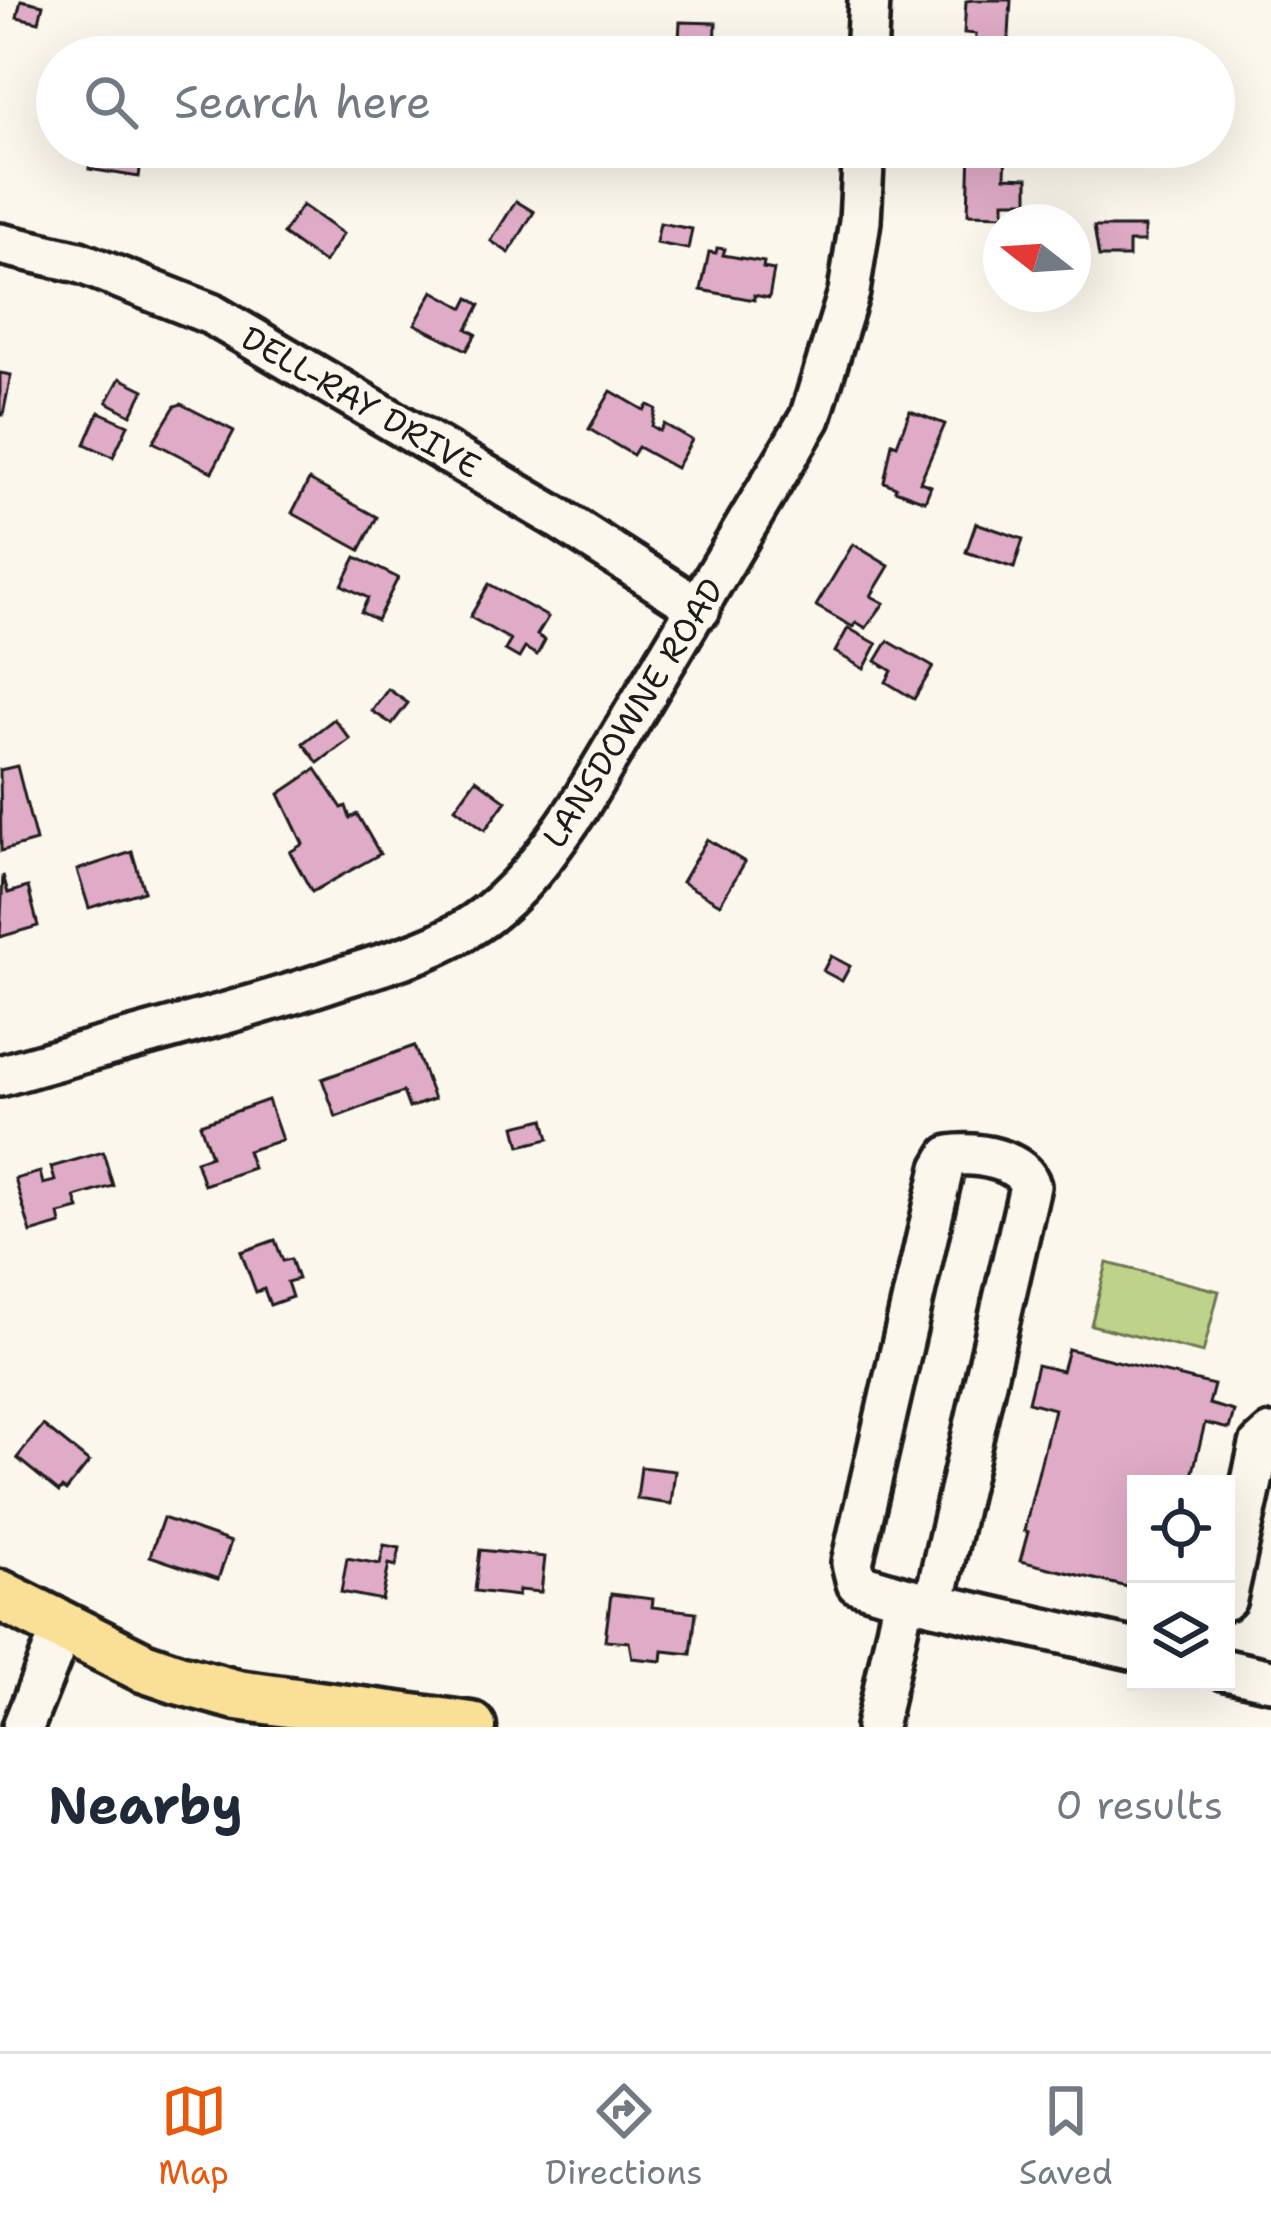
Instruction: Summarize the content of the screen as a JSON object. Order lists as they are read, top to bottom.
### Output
{
  "streets": {
    "street": ["DELL-RAY DRIVE", "LANSDOWNE ROAD"]
  },
  "crossings": [
    ["DELL-RAY DRIVE", "LANSDOWNE ROAD"]
  ],
  "north": "left",
  "page": {
    "search": "Search here",
    "heading": ["Nearby", "0 results"],
    "nav": ["Map", "Directions", "Saved"]
  }
}
